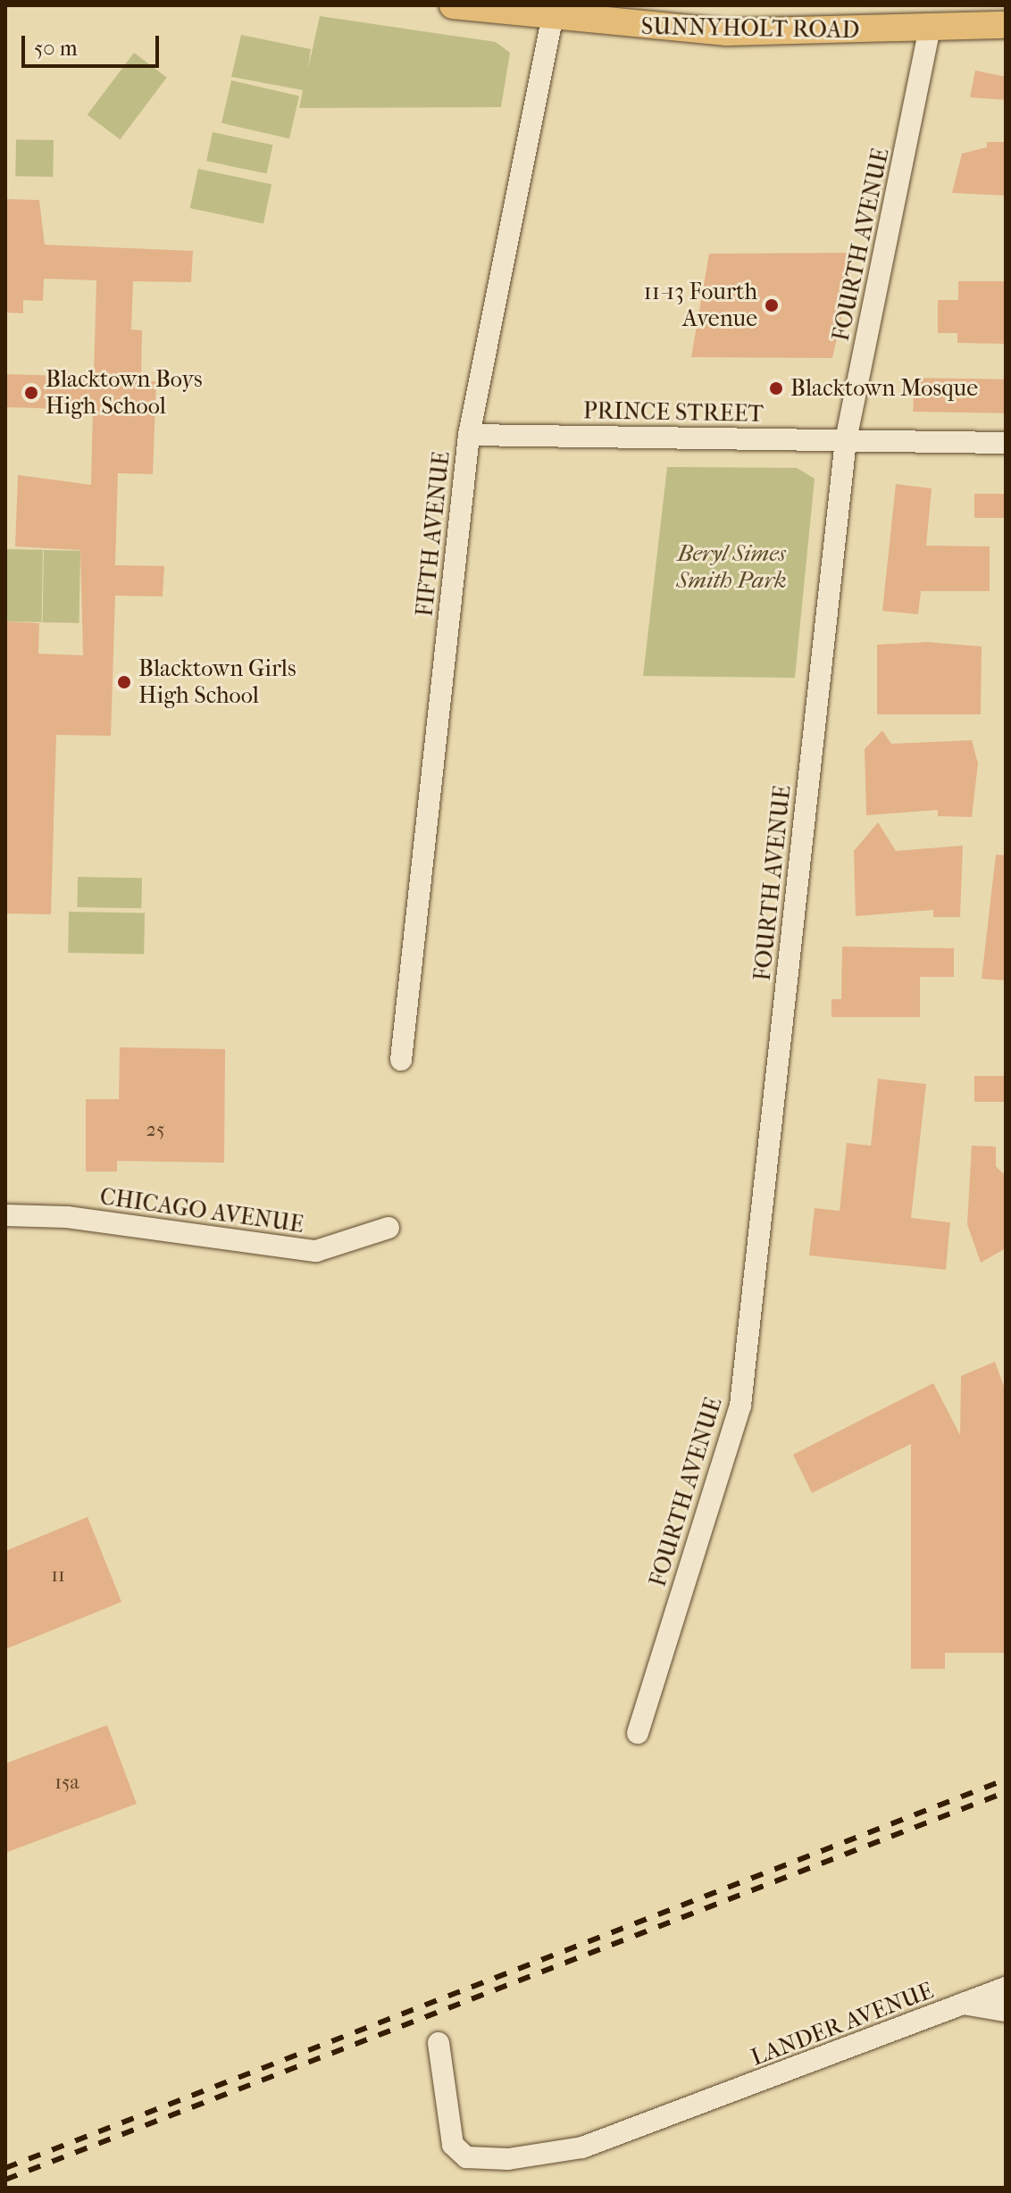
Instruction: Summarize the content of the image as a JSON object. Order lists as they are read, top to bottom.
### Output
{
  "streets": {
    "main road": ["SUNNYHOLT ROAD"],
    "street": [
      "FOURTH AVENUE",
      "PRINCE STREET",
      "FIFTH AVENUE",
      "CHICAGO AVENUE",
      "LANDER AVENUE"
    ]
  },
  "crossings": [
    ["SUNNYHOLT ROAD", "FOURTH AVENUE"],
    ["SUNNYHOLT ROAD", "FIFTH AVENUE"],
    ["FOURTH AVENUE", "PRINCE STREET"],
    ["PRINCE STREET", "FIFTH AVENUE"]
  ],
  "parks": ["Beryl Simes Smith Park"],
  "places": [
    "11-13 Fourth Avenue",
    "Blacktown Mosque",
    "Blacktown Boys High School",
    "Blacktown Girls High School"
  ],
  "house_numbers": ["25", "11", "15a"],
  "scale_bar": "50 m"
}
